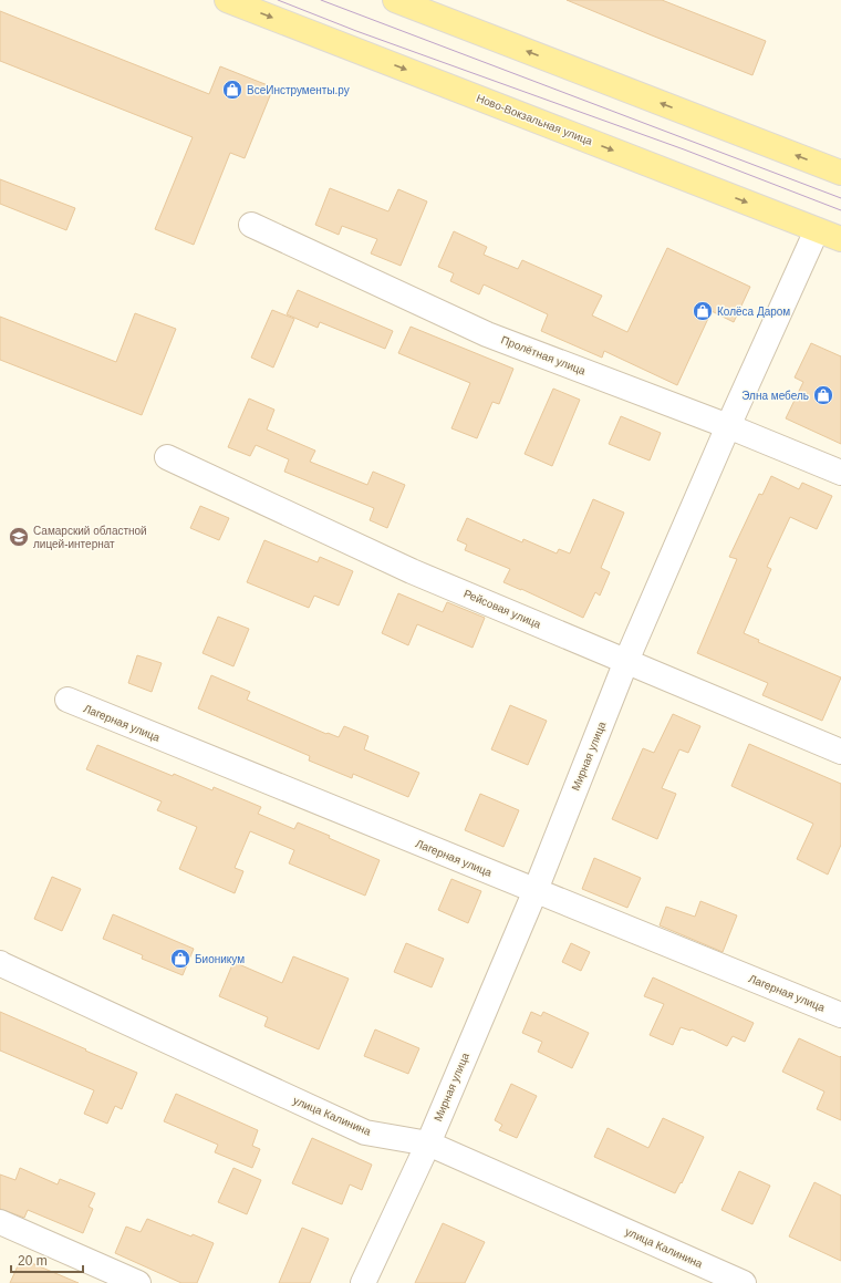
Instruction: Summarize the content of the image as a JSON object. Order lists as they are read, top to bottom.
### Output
{
  "streets": {
    "main road": ["Ново-Вокзальная улица"],
    "street": [
      "Пролётная улица",
      "Рейсовая улица",
      "Лагерная улица",
      "Мирная улица",
      "улица Калинина"
    ]
  },
  "crossings": [
    ["Ново-Вокзальная улица", "Мирная улица"],
    ["Пролётная улица", "Мирная улица"],
    ["Рейсовая улица", "Мирная улица"],
    ["Лагерная улица", "Мирная улица"],
    ["Мирная улица", "улица Калинина"]
  ],
  "places": {
    "shop": [
      "ВсеИнструменты.ру",
      "Колёса Даром",
      "Элна мебель",
      "Бионикум"
    ],
    "school or university": ["Самарский областной лицей-интернат"]
  },
  "scale_bar": "20 m"
}
